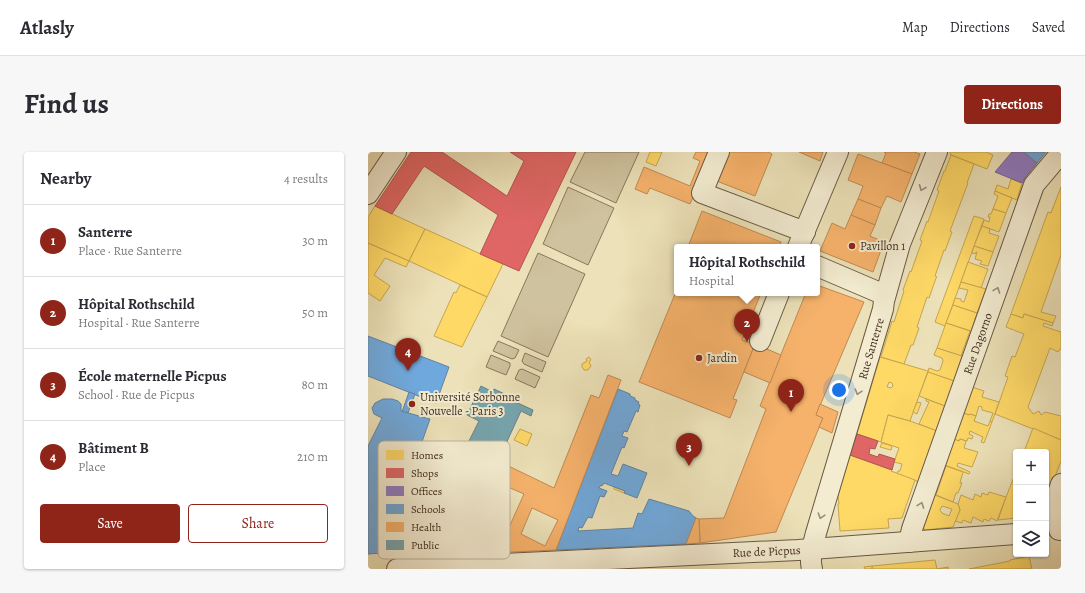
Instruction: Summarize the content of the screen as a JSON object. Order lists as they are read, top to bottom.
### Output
{
  "streets": {
    "street": ["Rue Dagorno", "Rue Santerre", "Rue de Picpus"]
  },
  "crossings": [
    ["Rue Dagorno", "Rue de Picpus"],
    ["Rue Santerre", "Rue de Picpus"]
  ],
  "one_way": ["Rue Dagorno"],
  "places": ["Pavillon 1", "Jardin", "Université Sorbonne Nouvelle - Paris 3"],
  "legend": [
    "Homes",
    "Shops",
    "Offices",
    "Schools",
    "Health",
    "Public"
  ],
  "page": {
    "header": "Atlasly",
    "nav": ["Map", "Directions", "Saved"],
    "title": "Find us",
    "buttons": [
      "Directions",
      ["Save", "Share"]
    ],
    "heading": ["Nearby", "4 results"],
    "list": [
      {
        "mark": "1",
        "name": "Santerre",
        "note": "Place · Rue Santerre",
        "value": "30 m"
      },
      {
        "mark": "2",
        "name": "Hôpital Rothschild",
        "note": "Hospital · Rue Santerre",
        "value": "50 m"
      },
      {
        "mark": "3",
        "name": "École maternelle Picpus",
        "note": "School · Rue de Picpus",
        "value": "80 m"
      },
      {
        "mark": "4",
        "name": "Bâtiment B",
        "note": "Place",
        "value": "210 m"
      }
    ],
    "popup": ["Hôpital Rothschild", "Hospital"],
    "pins": [
      "2",
      "4",
      "1",
      "3"
    ],
    "map_buttons": ["+", "−"]
  }
}
